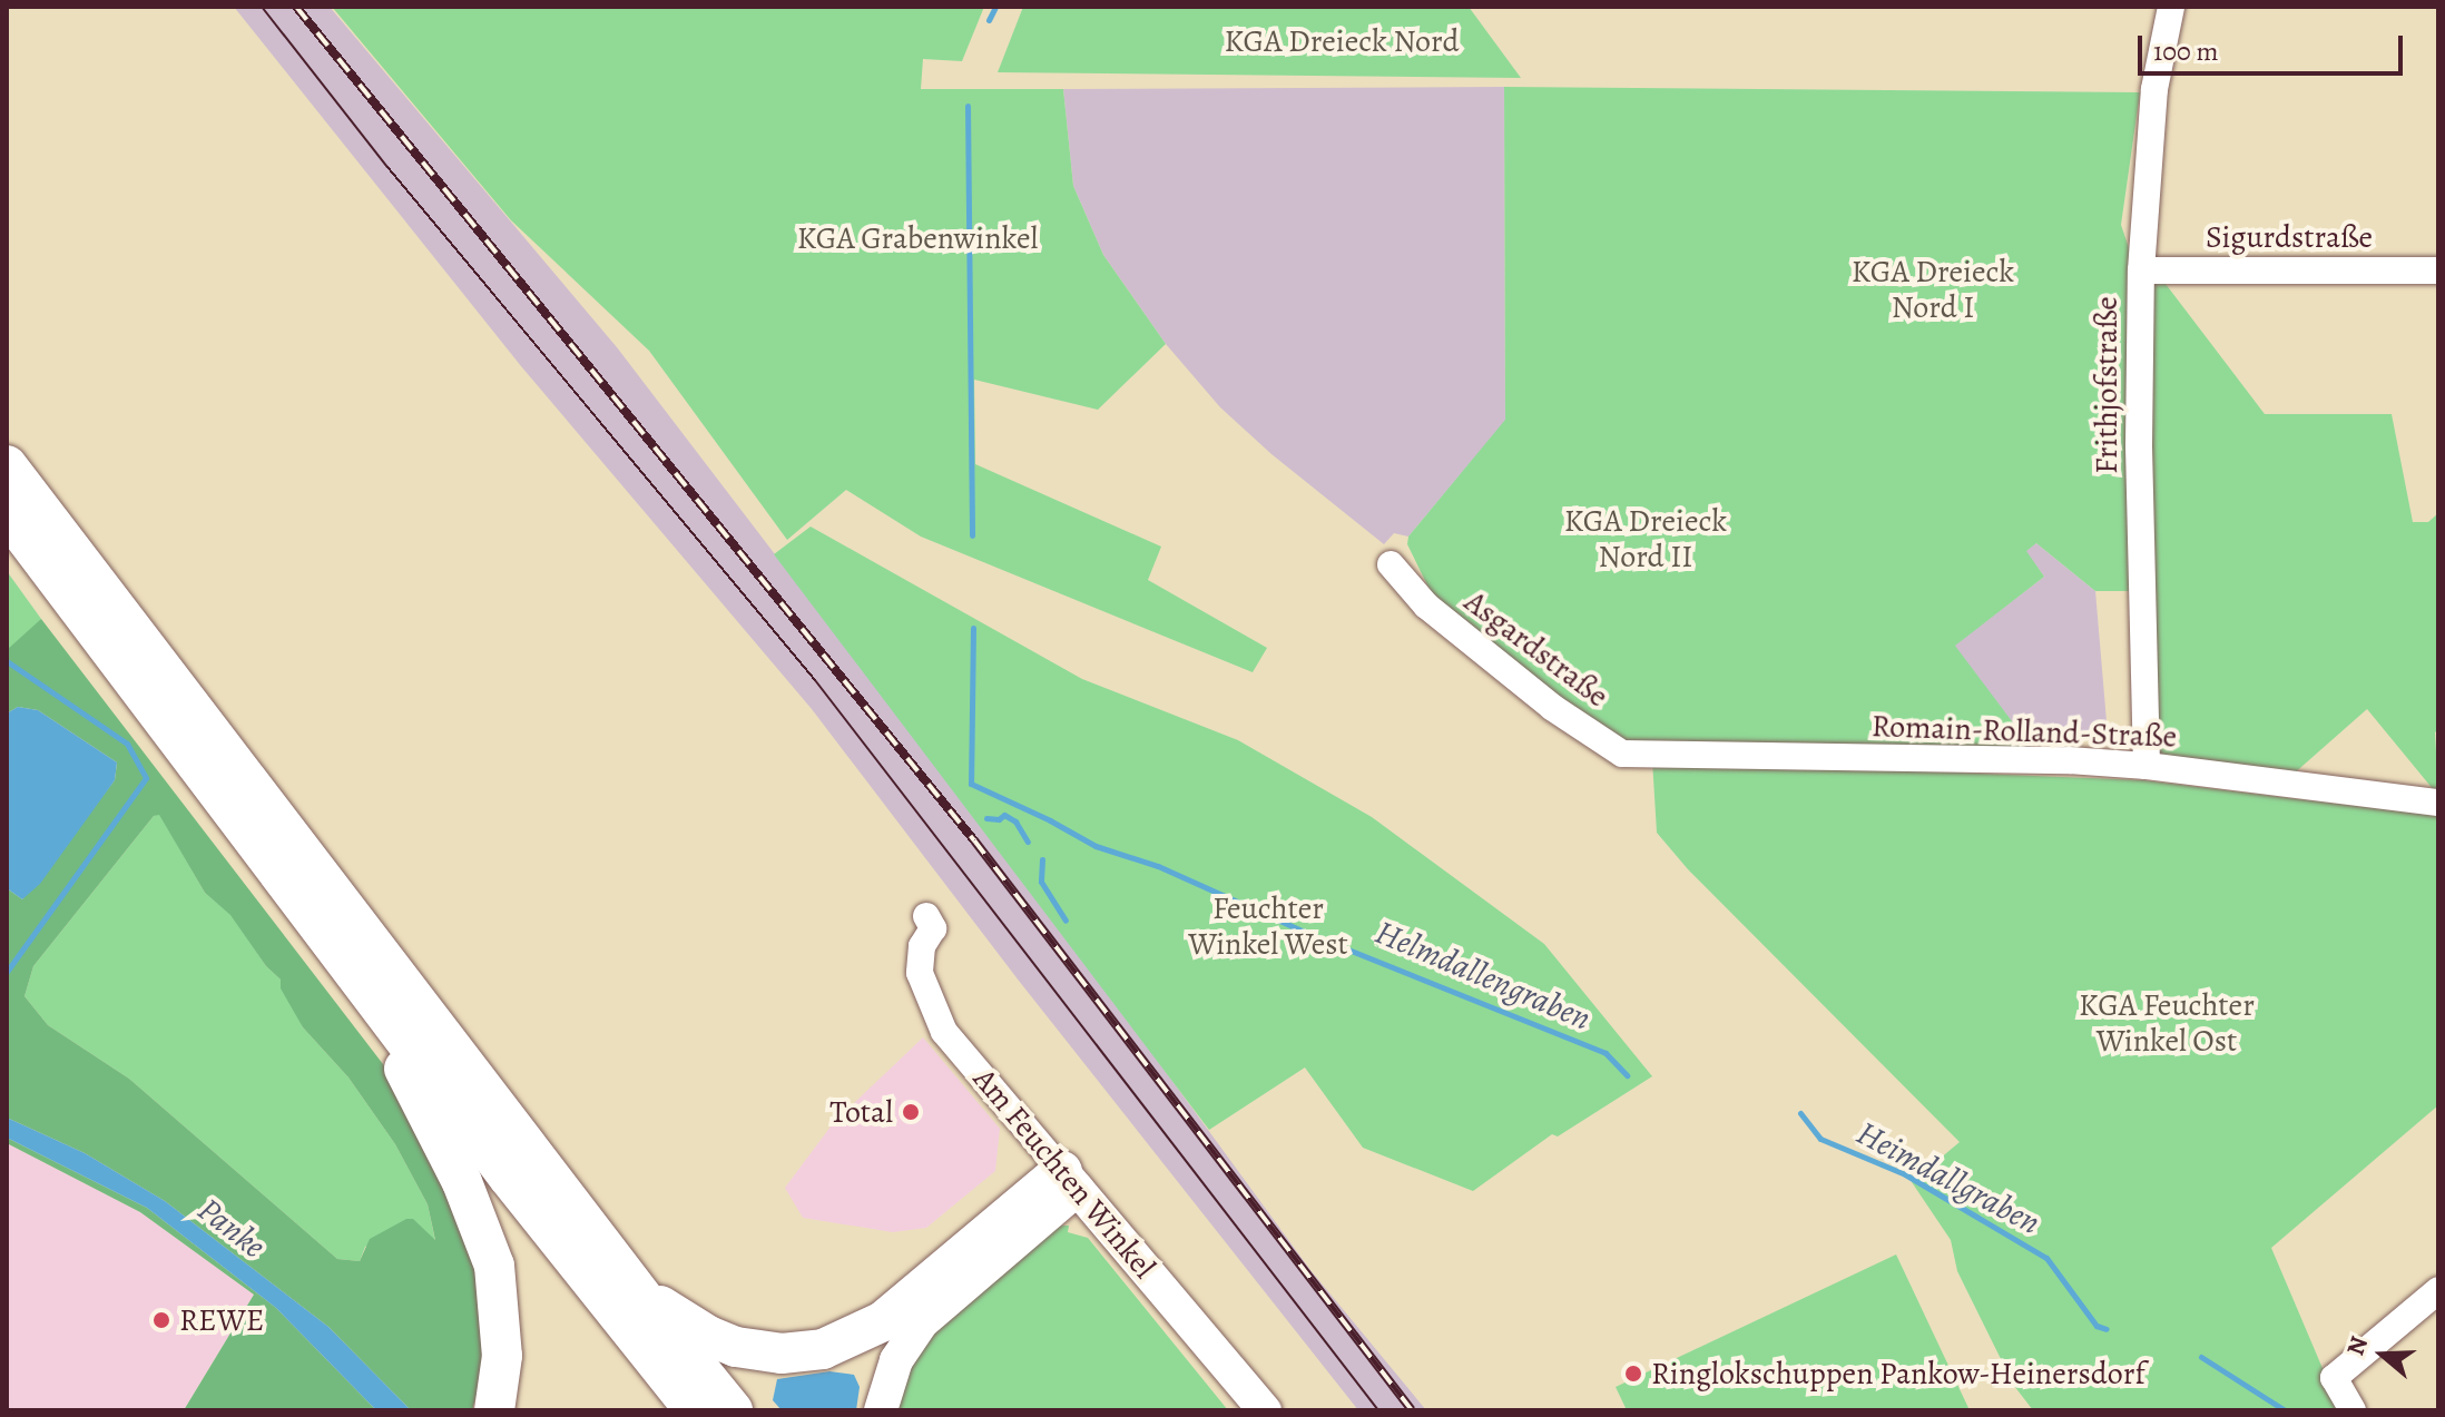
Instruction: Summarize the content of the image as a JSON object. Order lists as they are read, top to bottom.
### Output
{
  "streets": {
    "main road": ["Am Feuchten Winkel"],
    "street": [
      "Sigurdstraße",
      "Frithjofstraße",
      "Asgardstraße",
      "Romain-Rolland-Straße"
    ]
  },
  "crossings": [
    ["Sigurdstraße", "Frithjofstraße"],
    ["Frithjofstraße", "Romain-Rolland-Straße"],
    ["Asgardstraße", "Romain-Rolland-Straße"]
  ],
  "water": ["Helmdallengraben", "Heimdallgraben", "Panke"],
  "parks": [
    "KGA Dreieck Nord",
    "KGA Grabenwinkel",
    "KGA Dreieck Nord I",
    "KGA Dreieck Nord II",
    "Feuchter Winkel West",
    "KGA Feuchter Winkel Ost"
  ],
  "places": ["Total", "REWE", "Ringlokschuppen Pankow-Heinersdorf"],
  "scale_bar": "100 m",
  "north": "left"
}
